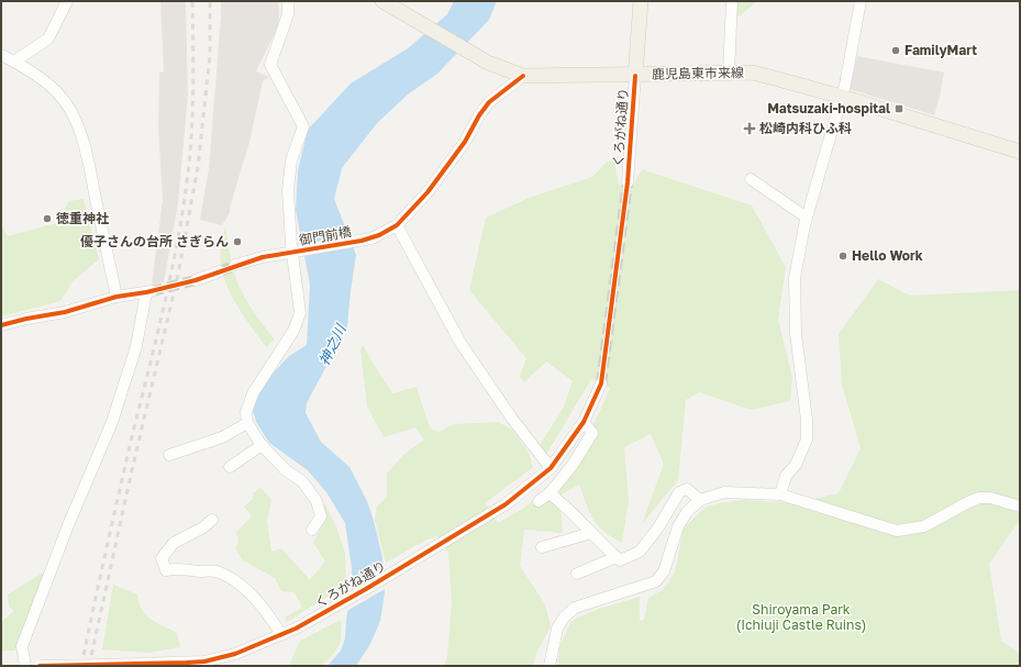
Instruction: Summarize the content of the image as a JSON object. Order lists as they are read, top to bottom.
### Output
{
  "streets": {
    "main road": ["鹿児島東市来線"],
    "street": ["くろがね通り", "御門前橋"]
  },
  "crossings": [
    ["鹿児島東市来線", "くろがね通り"],
    ["鹿児島東市来線", "御門前橋"]
  ],
  "water": ["神之川"],
  "parks": ["Shiroyama Park (Ichiuji Castle Ruins)"],
  "places": {
    "other": [
      "FamilyMart",
      "徳重神社",
      "優子さんの台所 さぎらん",
      "Hello Work"
    ],
    "transit": ["Matsuzaki-hospital"],
    "health": ["松崎内科ひふ科"]
  }
}
